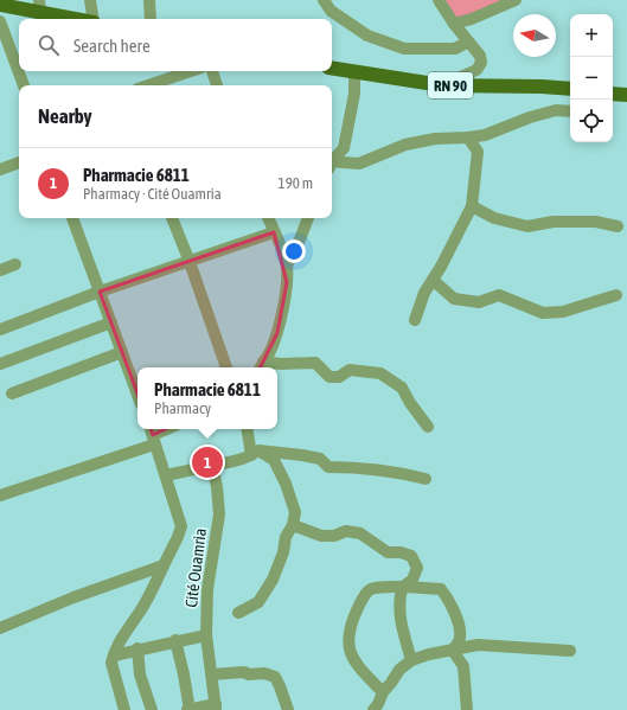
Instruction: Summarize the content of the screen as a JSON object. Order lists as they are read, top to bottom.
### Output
{
  "streets": {
    "main road": ["RN 90"],
    "street": ["Cité Ouamria"]
  },
  "north": "left",
  "page": {
    "map_buttons": ["+", "−"],
    "search": "Search here",
    "heading": "Nearby",
    "list": [
      {
        "mark": "1",
        "name": "Pharmacie 6811",
        "note": "Pharmacy · Cité Ouamria",
        "value": "190 m"
      }
    ],
    "popup": ["Pharmacie 6811", "Pharmacy"],
    "pins": "1"
  }
}
